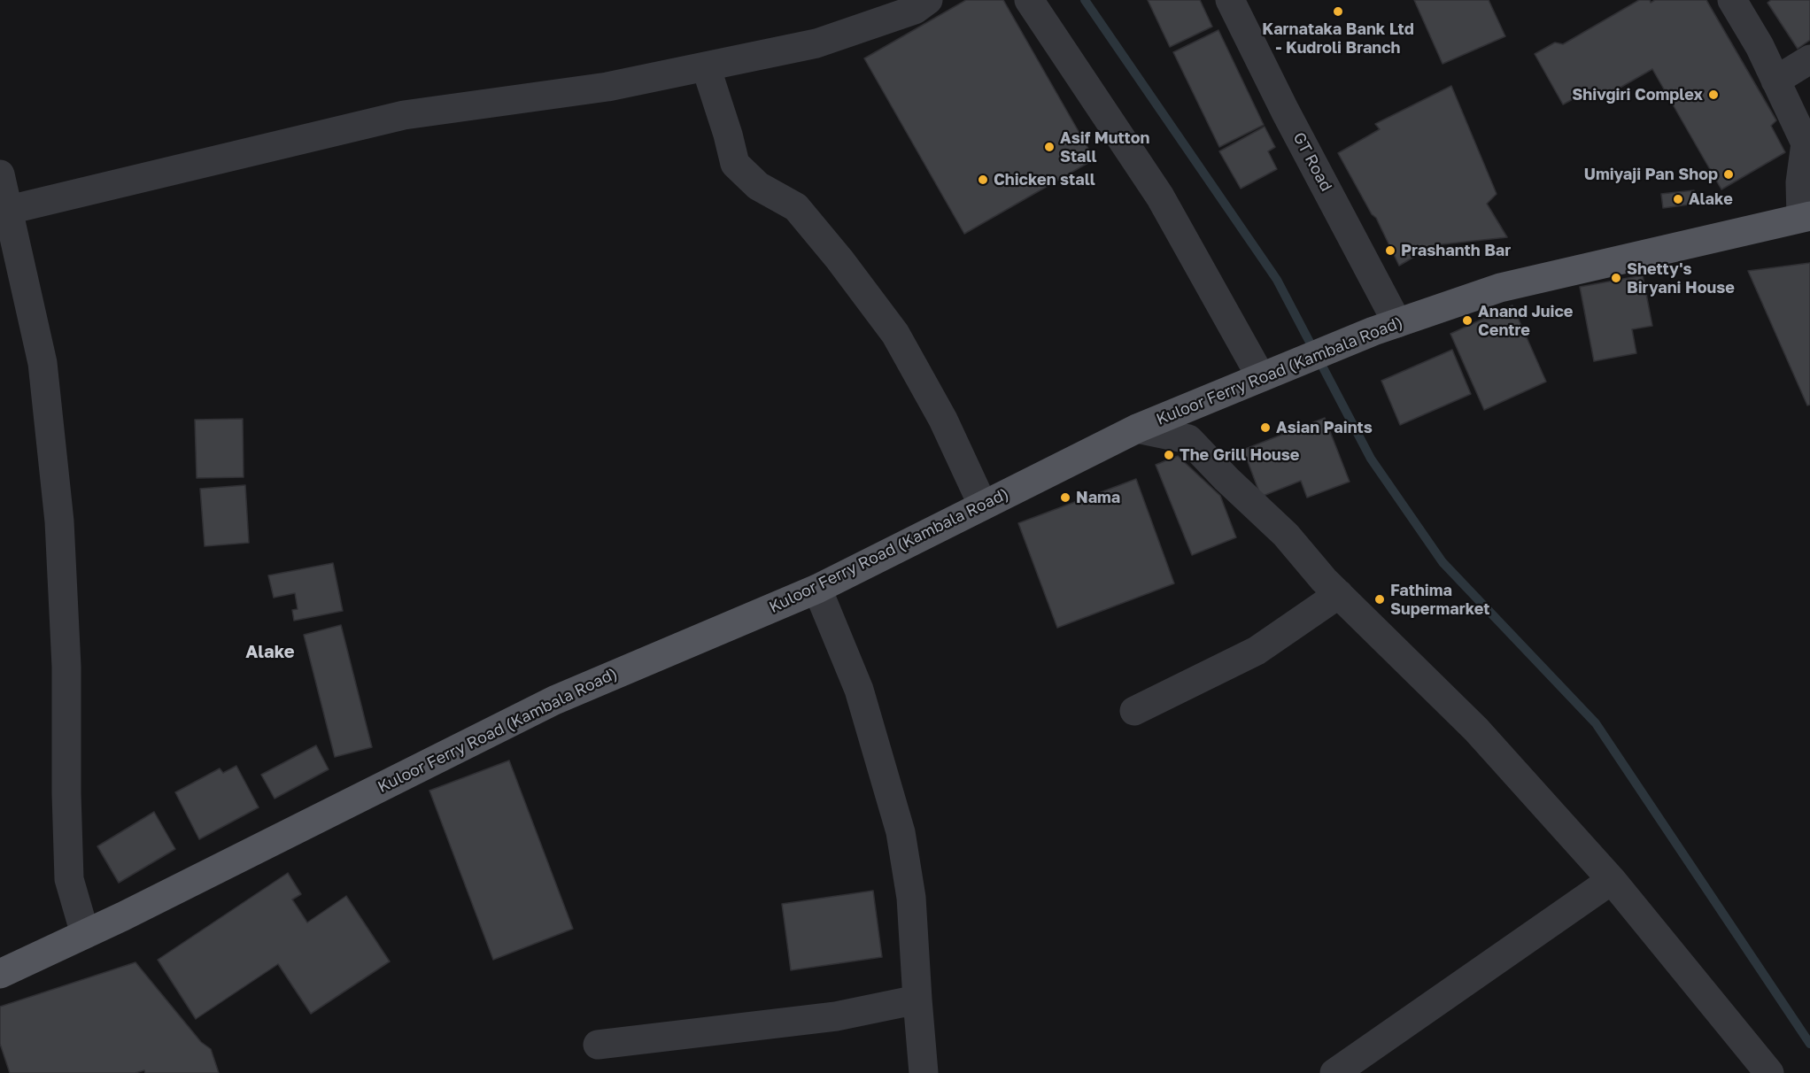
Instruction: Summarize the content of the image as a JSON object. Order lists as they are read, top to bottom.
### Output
{
  "streets": {
    "main road": ["Kuloor Ferry Road (Kambala Road)"],
    "street": ["GT Road"]
  },
  "crossings": [
    ["GT Road", "Kuloor Ferry Road (Kambala Road)"]
  ],
  "districts": ["Alake"],
  "places": [
    "Karnataka Bank Ltd - Kudroli Branch",
    "Shivgiri Complex",
    "Asif Mutton Stall",
    "Umiyaji Pan Shop",
    "Chicken stall",
    "Alake",
    "Prashanth Bar",
    "Shetty's Biryani House",
    "Anand Juice Centre",
    "Asian Paints",
    "The Grill House",
    "Nama",
    "Fathima Supermarket"
  ]
}
